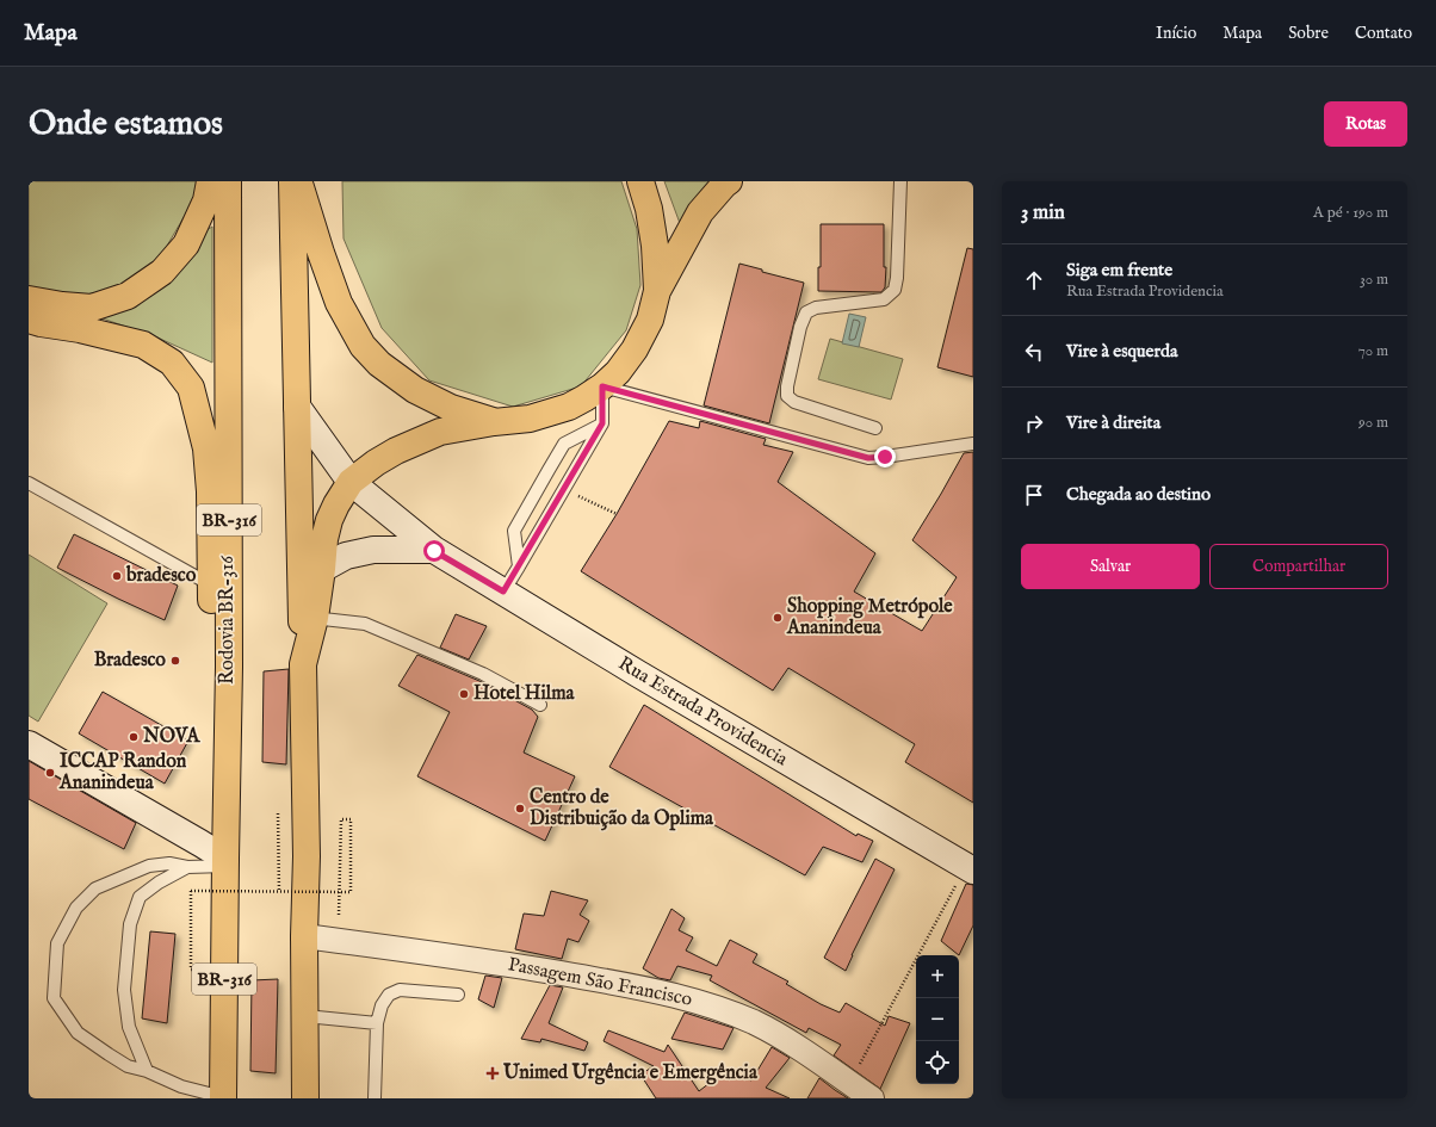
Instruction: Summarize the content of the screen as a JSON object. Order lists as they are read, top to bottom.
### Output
{
  "streets": {
    "highway": ["BR-316", "Rodovia BR-316"],
    "main road": ["Rua Estrada Providencia"],
    "street": ["Passagem São Francisco"]
  },
  "crossings": [
    ["BR-316", "Rodovia BR-316"]
  ],
  "places": {
    "other": [
      "bradesco",
      "Shopping Metrópole Ananindeua",
      "Bradesco",
      "Hotel Hilma",
      "NOVA",
      "ICCAP Randon Ananindeua",
      "Centro de Distribuição da Oplima"
    ],
    "health": ["Unimed Urgência e Emergência"]
  },
  "page": {
    "header": "Mapa",
    "nav": [
      "Início",
      "Mapa",
      "Sobre",
      "Contato"
    ],
    "buttons": [
      "Rotas",
      ["Salvar", "Compartilhar"]
    ],
    "title": "Onde estamos",
    "heading": ["3 min", "A pé · 190 m"],
    "list": [
      ["Siga em frente", "Rua Estrada Providencia", "30 m"],
      ["Vire à esquerda", "70 m"],
      ["Vire à direita", "90 m"],
      "Chegada ao destino"
    ],
    "map_buttons": ["+", "−"]
  }
}
